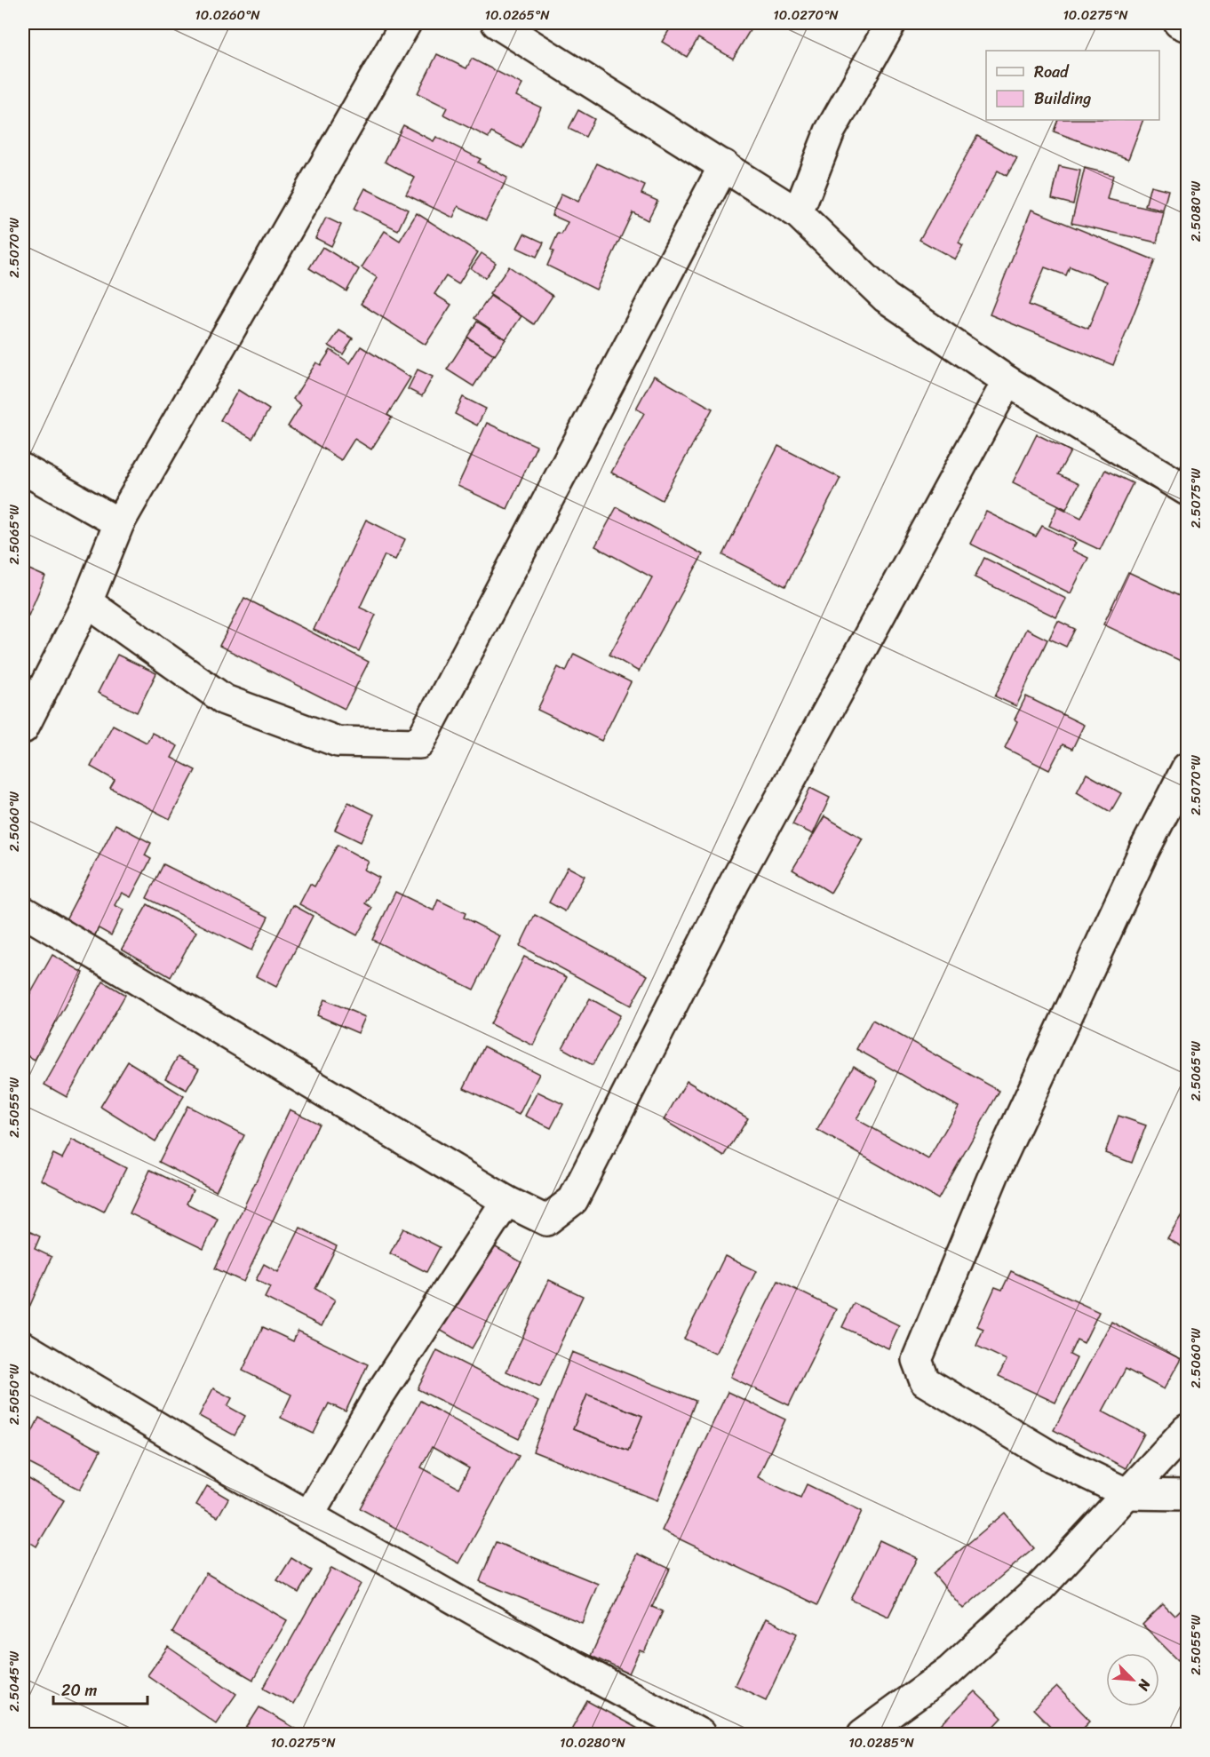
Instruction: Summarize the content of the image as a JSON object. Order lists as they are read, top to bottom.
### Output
{
  "legend": ["Road", "Building"],
  "scale_bar": "20 m",
  "north": "bottom right",
  "coordinates": [
    "10.0260°N",
    "10.0265°N",
    "10.0270°N",
    "10.0275°N",
    "2.5080°W",
    "2.5070°W",
    "2.5075°W",
    "2.5065°W",
    "2.5060°W",
    "2.5055°W",
    "2.5050°W",
    "2.5045°W",
    "10.0280°N",
    "10.0285°N"
  ]
}
